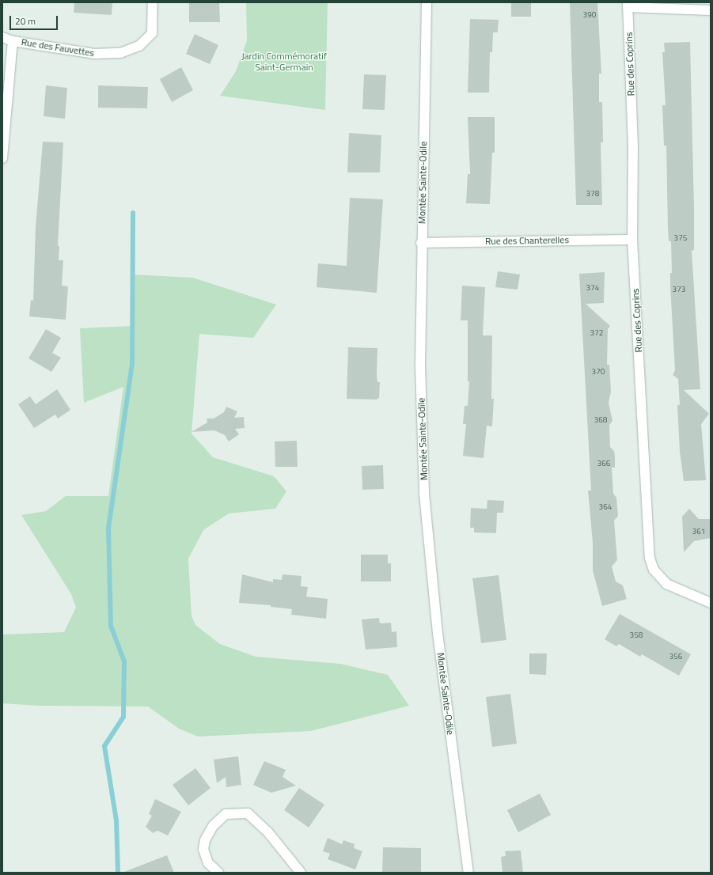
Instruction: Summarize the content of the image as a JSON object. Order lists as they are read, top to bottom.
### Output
{
  "streets": {
    "street": [
      "Rue des Fauvettes",
      "Rue des Coprins",
      "Montée Sainte-Odile",
      "Rue des Chanterelles"
    ]
  },
  "crossings": [
    ["Rue des Coprins", "Rue des Chanterelles"],
    ["Montée Sainte-Odile", "Rue des Chanterelles"]
  ],
  "parks": ["Jardin Commémoratif Saint-Germain"],
  "house_numbers": [
    "390",
    "378",
    "375",
    "374",
    "373",
    "372",
    "370",
    "368",
    "366",
    "364",
    "361",
    "358",
    "356"
  ],
  "scale_bar": "20 m"
}
